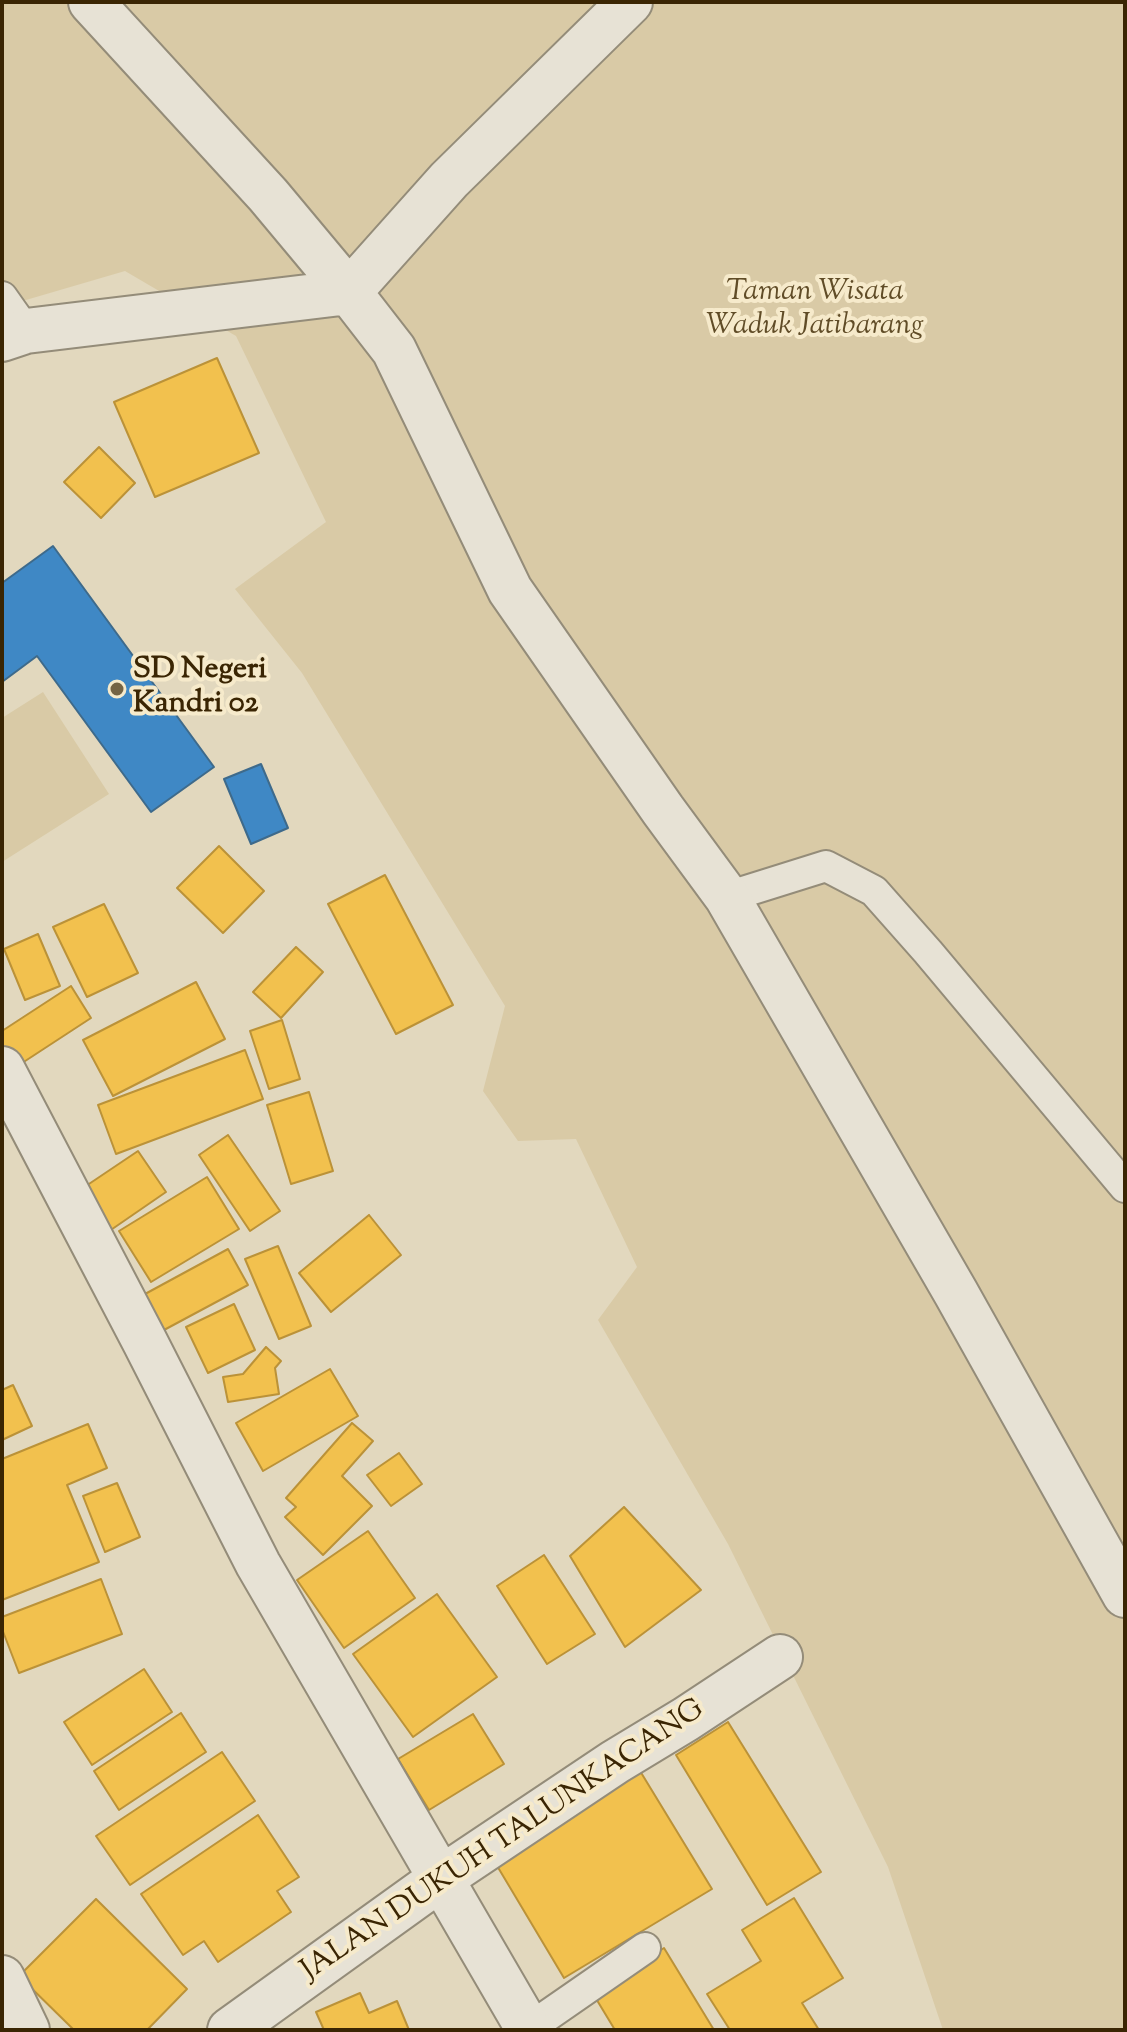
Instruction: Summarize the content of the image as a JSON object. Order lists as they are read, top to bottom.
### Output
{
  "streets": {
    "street": ["JALAN DUKUH TALUNKACANG"]
  },
  "parks": ["Taman Wisata Waduk Jatibarang"],
  "places": ["SD Negeri Kandri 02"]
}
